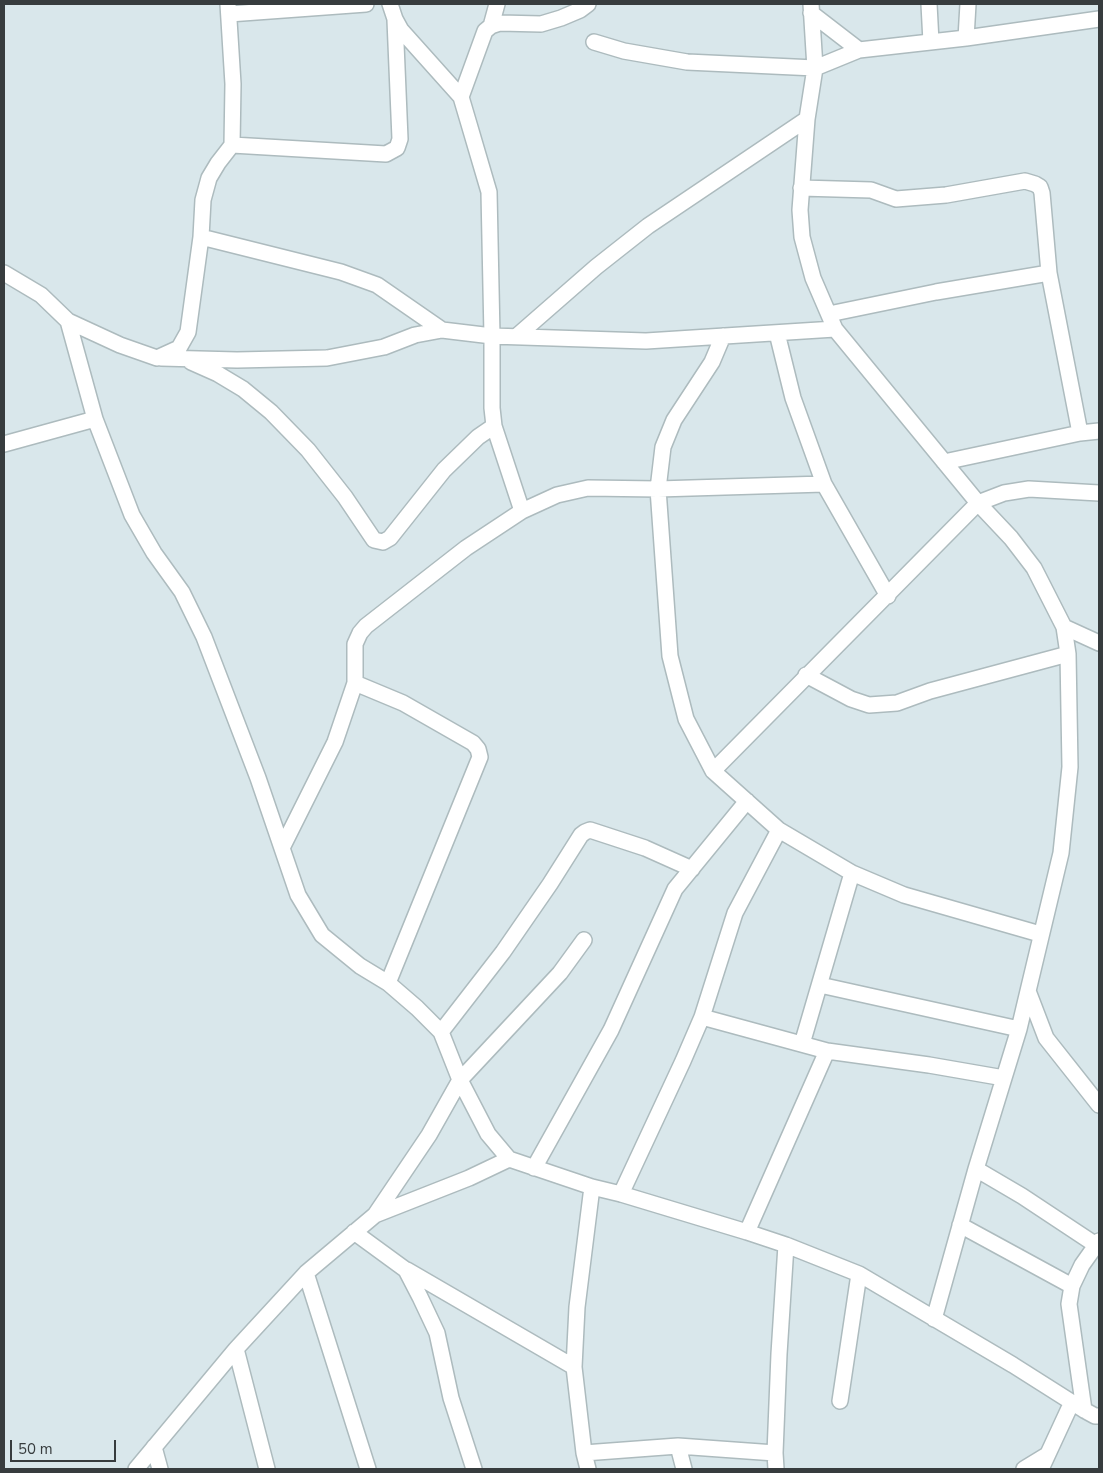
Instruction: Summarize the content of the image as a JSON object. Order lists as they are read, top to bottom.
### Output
{
  "scale_bar": "50 m"
}
